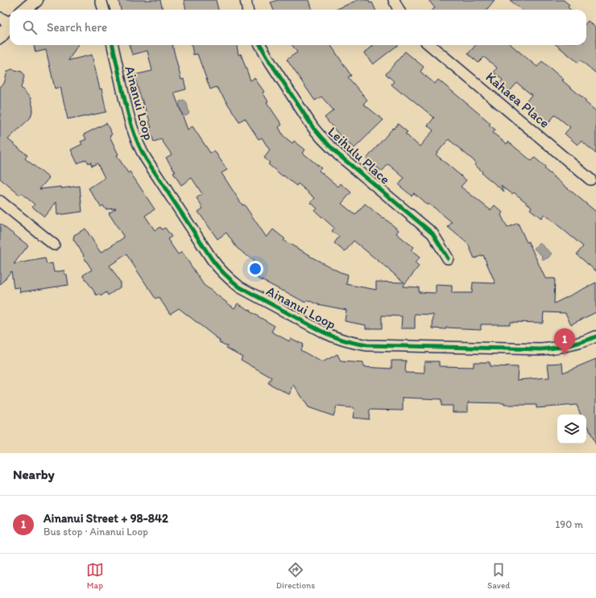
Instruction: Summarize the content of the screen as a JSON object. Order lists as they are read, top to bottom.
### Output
{
  "streets": {
    "street": ["Kahaea Place", "Ainanui Loop", "Leihulu Place"]
  },
  "page": {
    "search": "Search here",
    "pins": "1",
    "heading": "Nearby",
    "list": [
      {
        "mark": "1",
        "name": "Ainanui Street + 98-842",
        "note": "Bus stop · Ainanui Loop",
        "value": "190 m"
      }
    ],
    "nav": ["Map", "Directions", "Saved"]
  }
}
